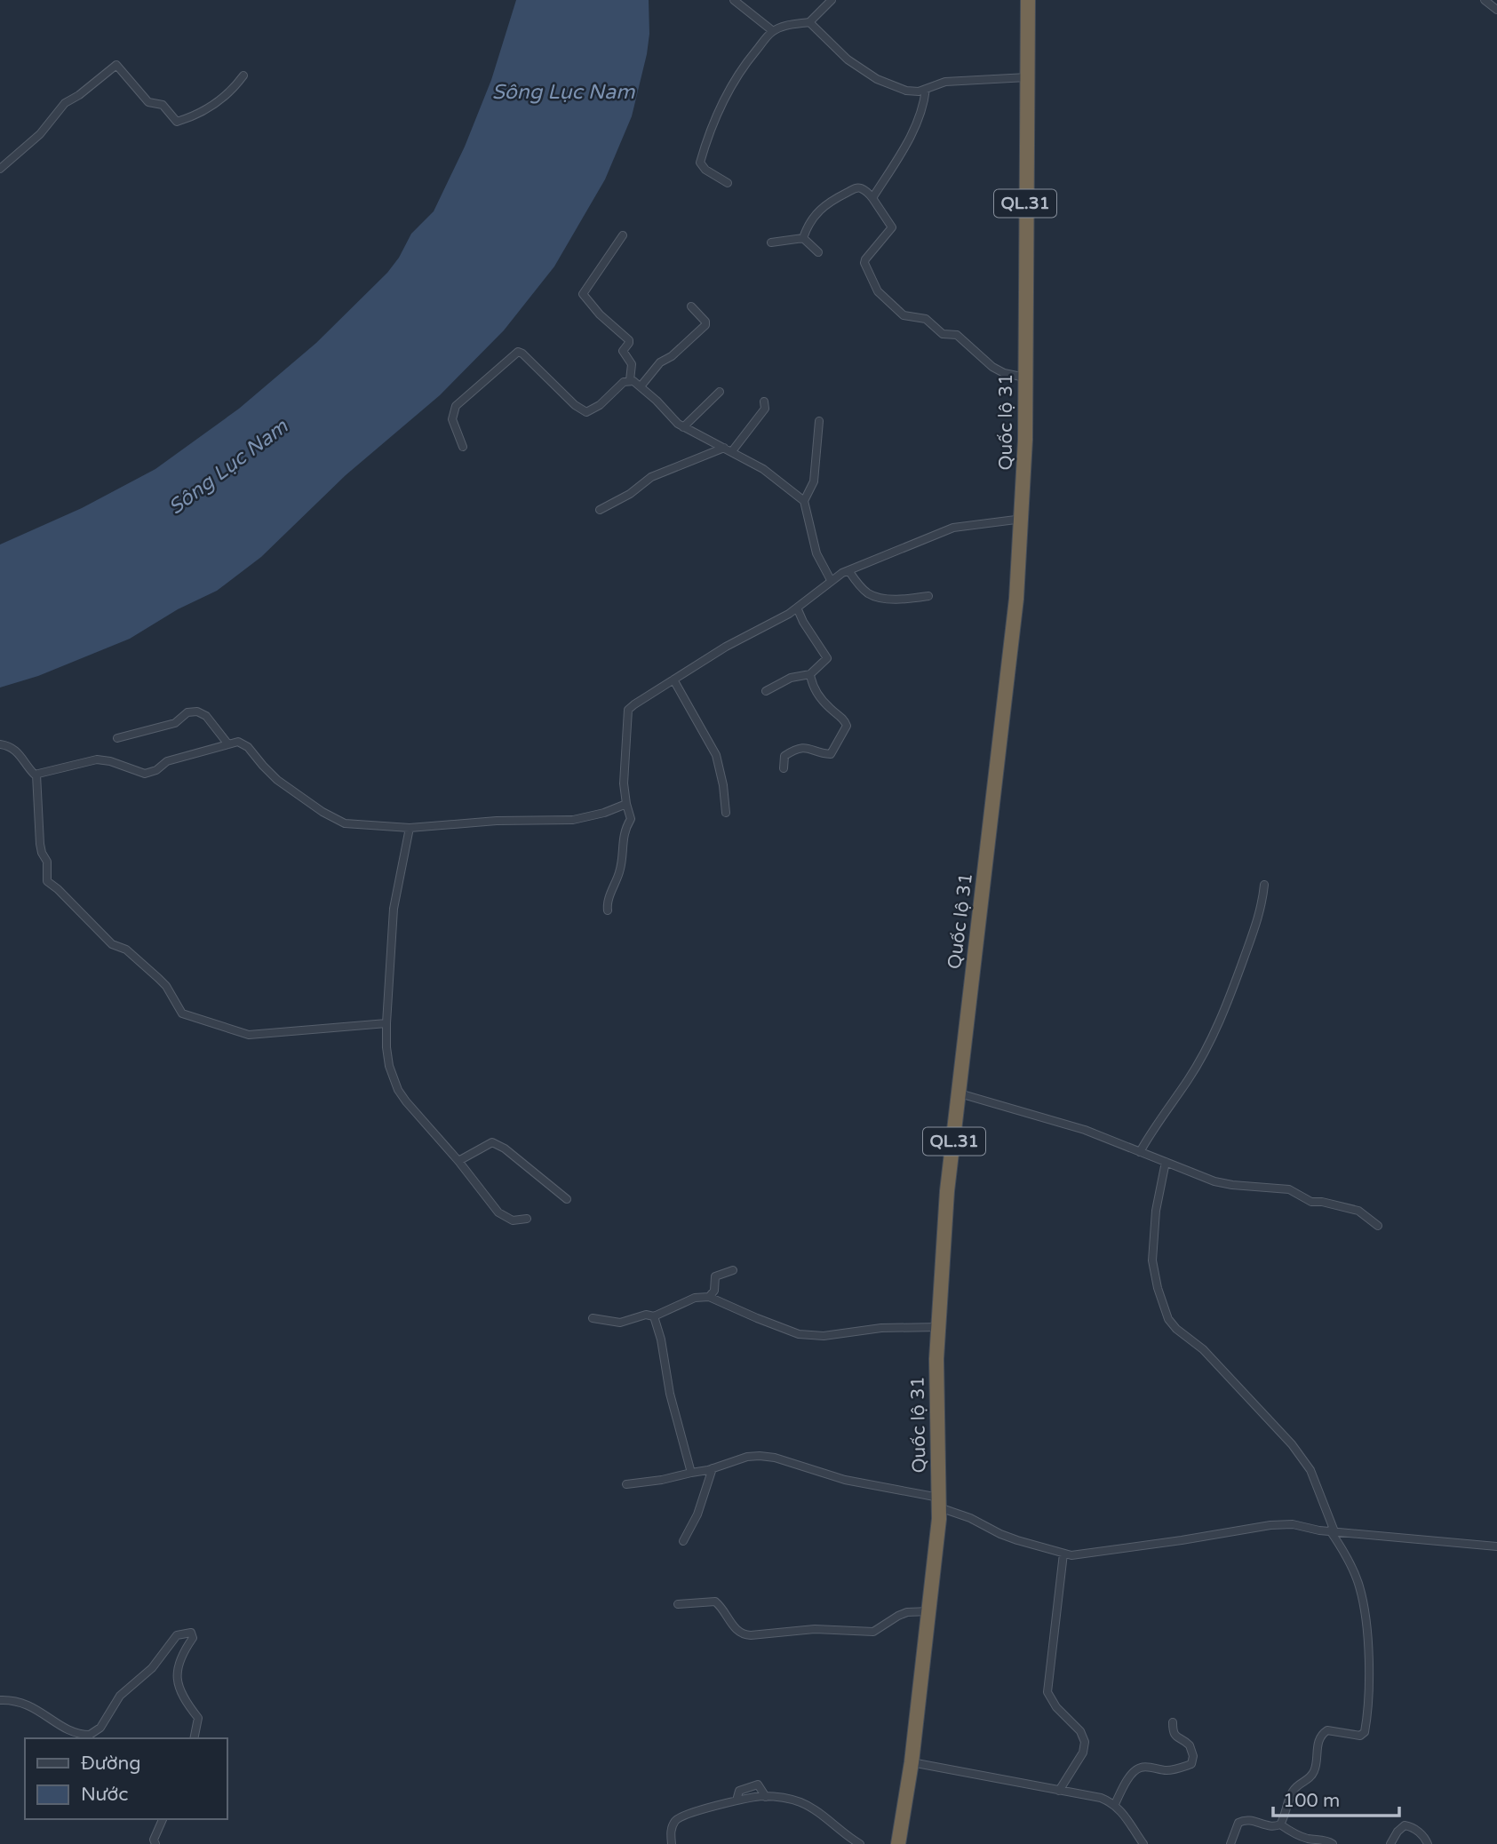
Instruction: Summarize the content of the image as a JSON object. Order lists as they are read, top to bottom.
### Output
{
  "streets": {
    "highway": ["QL.31", "Quốc lộ 31"]
  },
  "water": ["Sông Lục Nam"],
  "legend": ["Đường", "Nước"],
  "scale_bar": "100 m"
}
